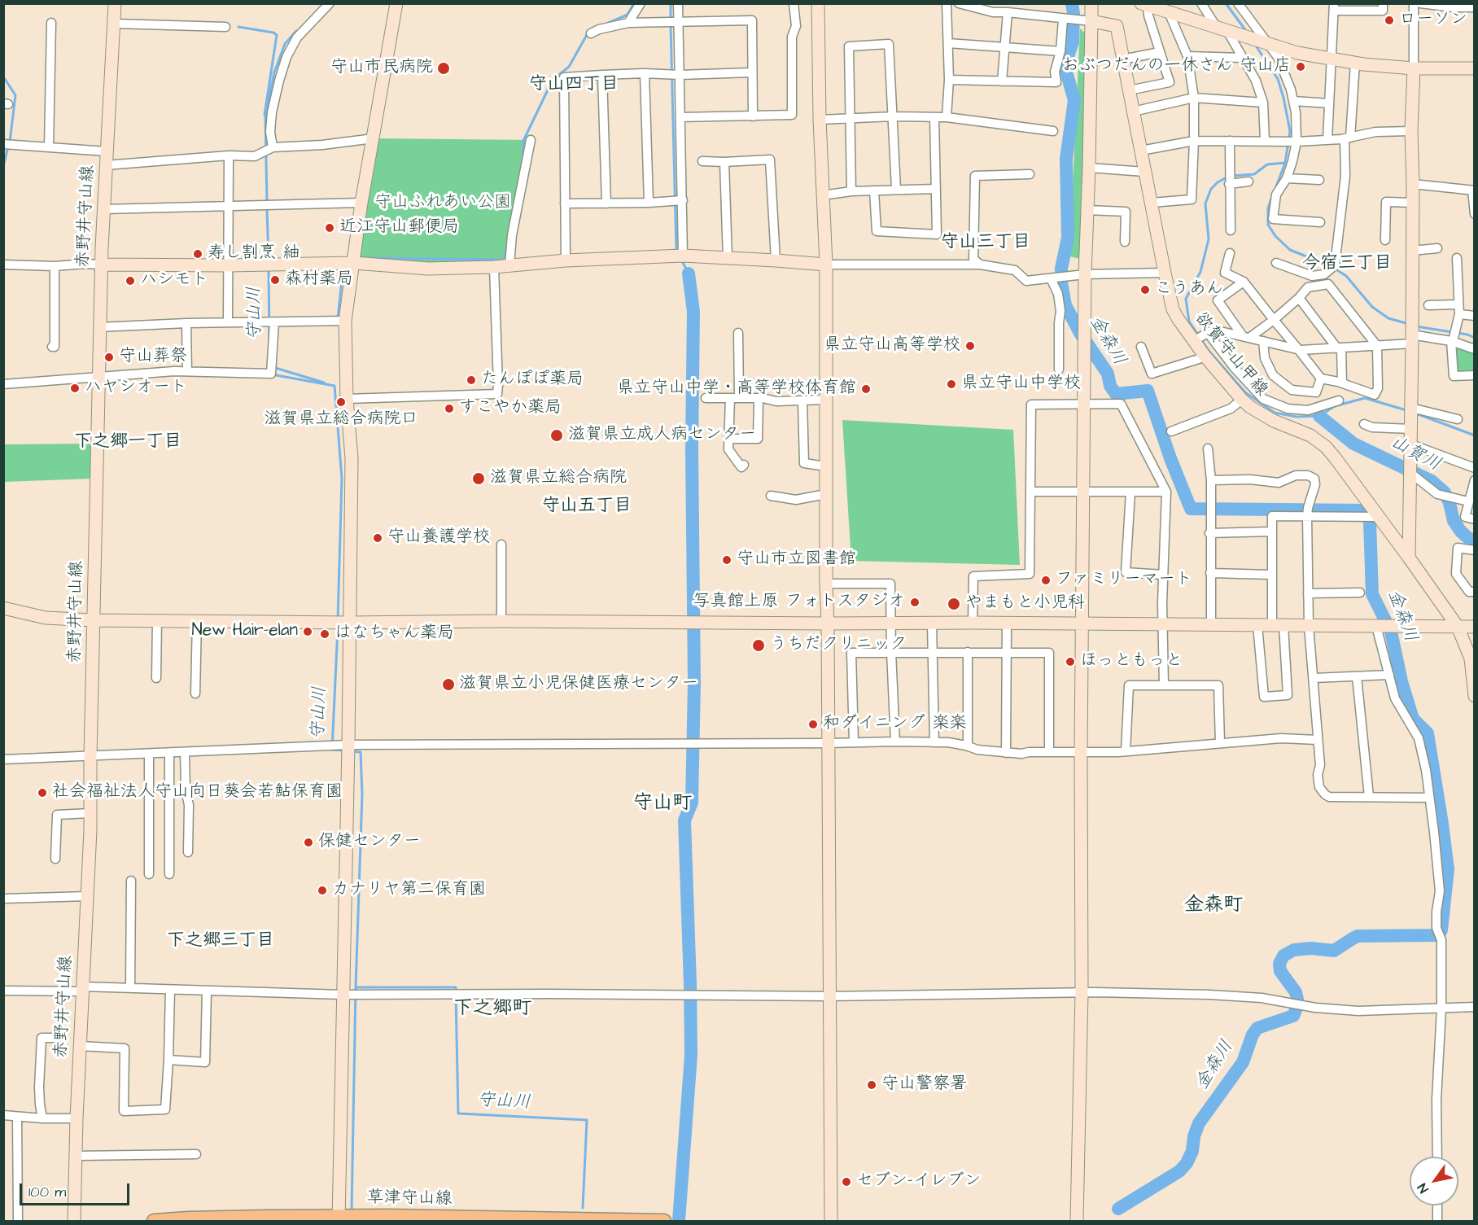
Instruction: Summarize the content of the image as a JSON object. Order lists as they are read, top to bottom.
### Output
{
  "streets": {
    "main road": ["草津守山線"],
    "street": ["赤野井守山線", "欲賀守山甲線"]
  },
  "districts": [
    "守山四丁目",
    "守山三丁目",
    "今宿三丁目",
    "下之郷一丁目",
    "守山五丁目",
    "守山町",
    "金森町",
    "下之郷三丁目",
    "下之郷町"
  ],
  "water": ["守山川", "金森川", "山賀川"],
  "parks": ["守山ふれあい公園"],
  "places": [
    "ローソン",
    "おぶつだんの一休さん 守山店",
    "守山市民病院",
    "近江守山郵便局",
    "寿し割烹 紬",
    "森村薬局",
    "ハシモト",
    "こうあん",
    "県立守山高等学校",
    "守山葬祭",
    "たんぽぽ薬局",
    "県立守山中学校",
    "ハヤシオート",
    "県立守山中学・高等学校体育館",
    "滋賀県立総合病院口",
    "すこやか薬局",
    "滋賀県立成人病センター",
    "滋賀県立総合病院",
    "守山養護学校",
    "守山市立図書館",
    "ファミリーマート",
    "写真館上原 フォトスタジオ",
    "やまもと小児科",
    "New Hair-elan",
    "はなちゃん薬局",
    "うちだクリニック",
    "ほっともっと",
    "滋賀県立小児保健医療センター",
    "和ダイニング 楽楽",
    "社会福祉法人守山向日葵会若鮎保育園",
    "保健センター",
    "カナリヤ第二保育園",
    "守山警察署",
    "セブン-イレブン"
  ],
  "scale_bar": "100 m",
  "north": "bottom left"
}
